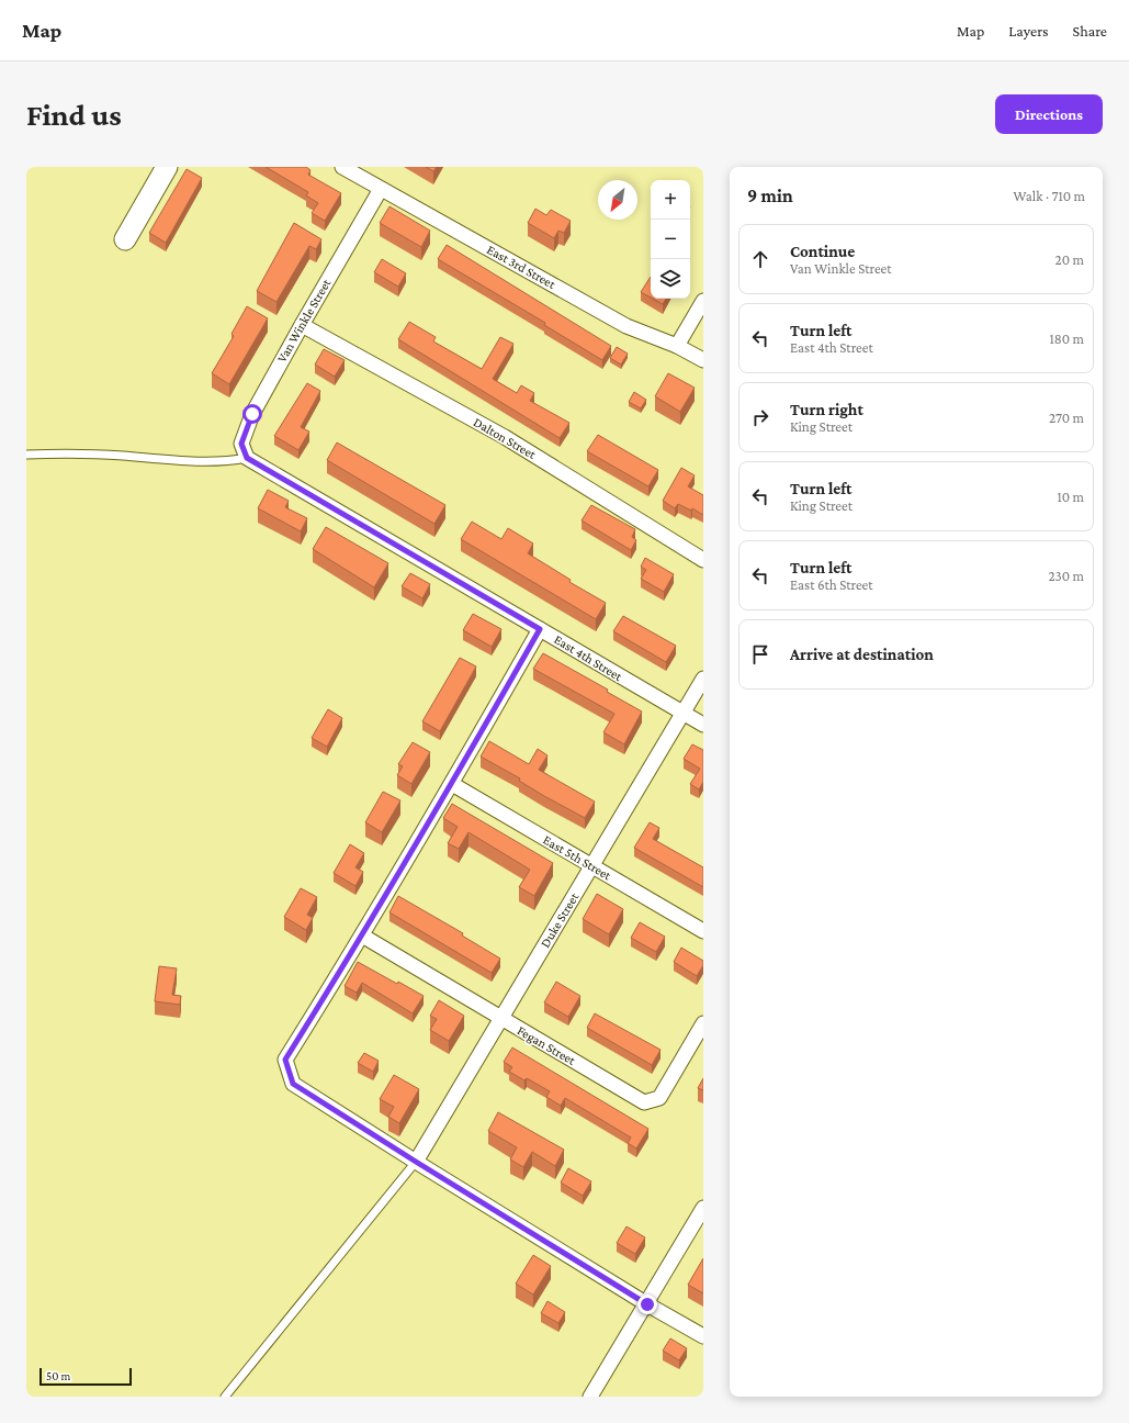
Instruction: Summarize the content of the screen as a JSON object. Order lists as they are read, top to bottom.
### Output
{
  "streets": {
    "street": [
      "East 3rd Street",
      "Van Winkle Street",
      "Dalton Street",
      "East 4th Street",
      "East 5th Street",
      "Duke Street",
      "Fegan Street"
    ]
  },
  "crossings": [
    ["East 3rd Street", "Van Winkle Street"],
    ["Van Winkle Street", "Dalton Street"],
    ["Van Winkle Street", "East 4th Street"],
    ["East 4th Street", "Duke Street"],
    ["East 5th Street", "Duke Street"],
    ["Duke Street", "Fegan Street"]
  ],
  "scale_bar": "50 m",
  "north": "bottom left",
  "page": {
    "header": "Map",
    "nav": ["Map", "Layers", "Share"],
    "buttons": "Directions",
    "title": "Find us",
    "heading": ["9 min", "Walk · 710 m"],
    "map_buttons": ["+", "−"],
    "list": [
      ["Continue", "Van Winkle Street", "20 m"],
      ["Turn left", "East 4th Street", "180 m"],
      ["Turn right", "King Street", "270 m"],
      ["Turn left", "King Street", "10 m"],
      ["Turn left", "East 6th Street", "230 m"],
      "Arrive at destination"
    ],
    "scale": "50 m"
  }
}
